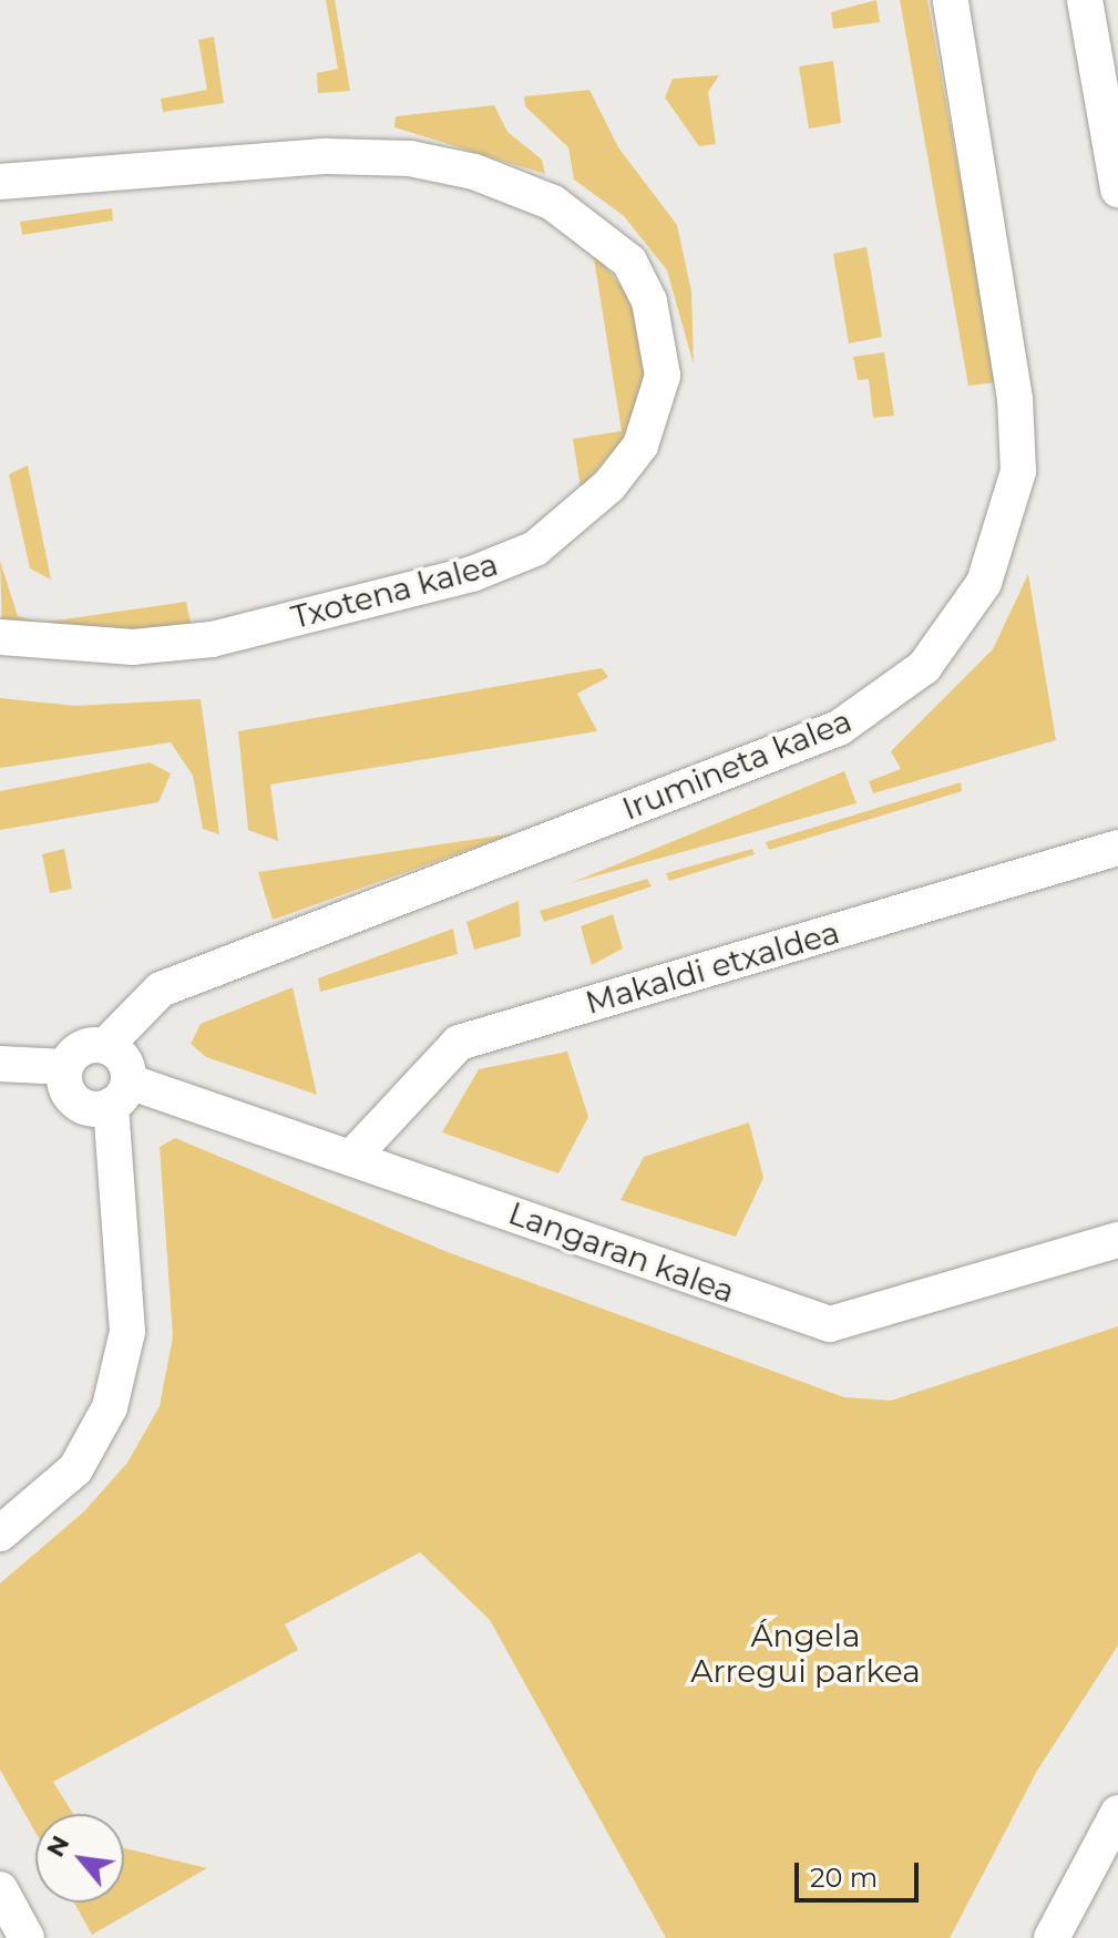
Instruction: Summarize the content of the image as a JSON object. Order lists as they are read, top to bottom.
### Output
{
  "streets": {
    "street": [
      "Txotena kalea",
      "Irumineta kalea",
      "Makaldi etxaldea",
      "Langaran kalea"
    ]
  },
  "crossings": [
    ["Irumineta kalea", "Langaran kalea"],
    ["Makaldi etxaldea", "Langaran kalea"]
  ],
  "parks": ["Ángela Arregui parkea"],
  "scale_bar": "20 m",
  "north": "top left"
}
